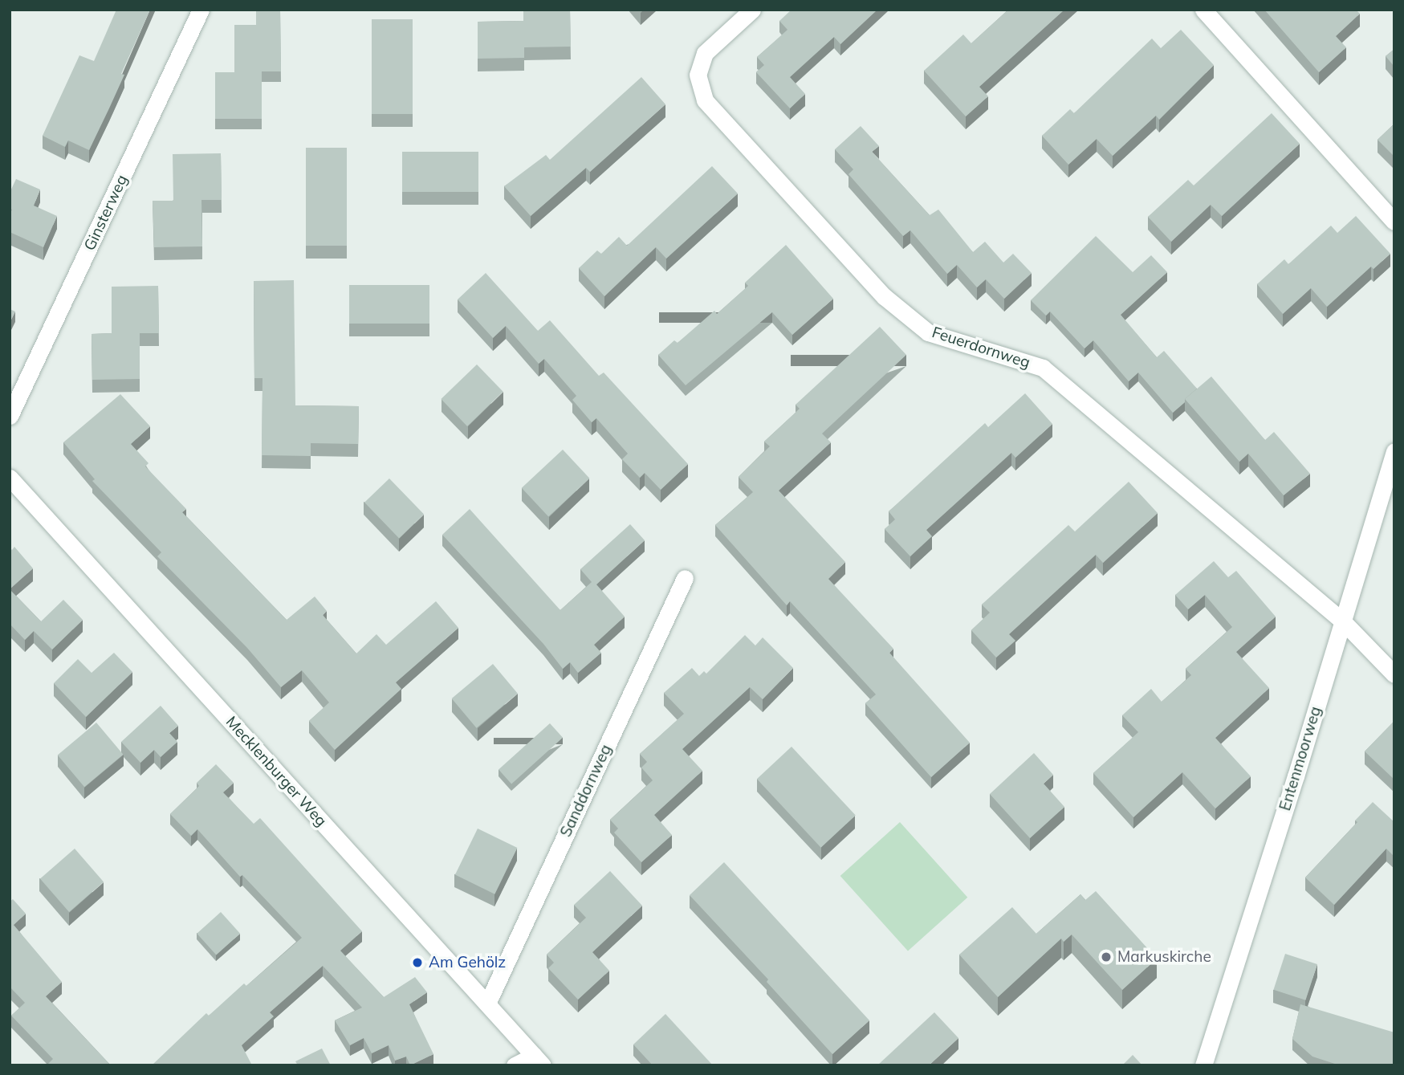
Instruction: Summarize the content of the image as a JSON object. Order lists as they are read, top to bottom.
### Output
{
  "streets": {
    "street": [
      "Ginsterweg",
      "Feuerdornweg",
      "Entenmoorweg",
      "Mecklenburger Weg",
      "Sanddornweg"
    ]
  },
  "crossings": [
    ["Feuerdornweg", "Entenmoorweg"],
    ["Mecklenburger Weg", "Sanddornweg"]
  ],
  "places": ["Markuskirche", "Am Gehölz"]
}
